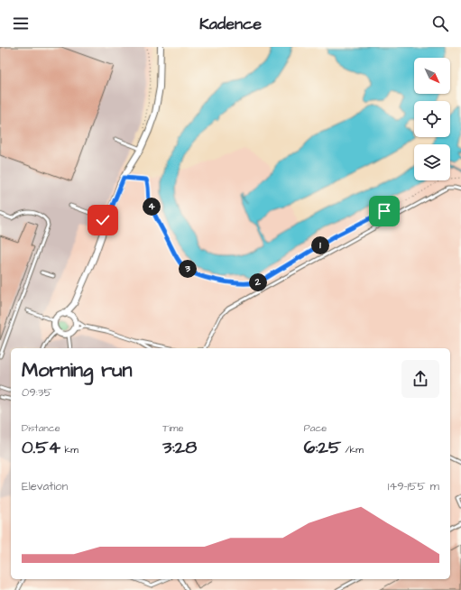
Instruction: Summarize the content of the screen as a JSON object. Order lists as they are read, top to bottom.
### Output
{
  "north": "bottom right",
  "page": {
    "header": "Kadence",
    "pins": [
      "4",
      "1",
      "3",
      "2"
    ],
    "heading": ["Morning run", "09:35"],
    "stats": [
      ["Distance", "0.54 km"],
      ["Time", "3:28"],
      ["Pace", "6:25 /km"]
    ],
    "chart": ["Elevation", "149–155 m"]
  }
}
